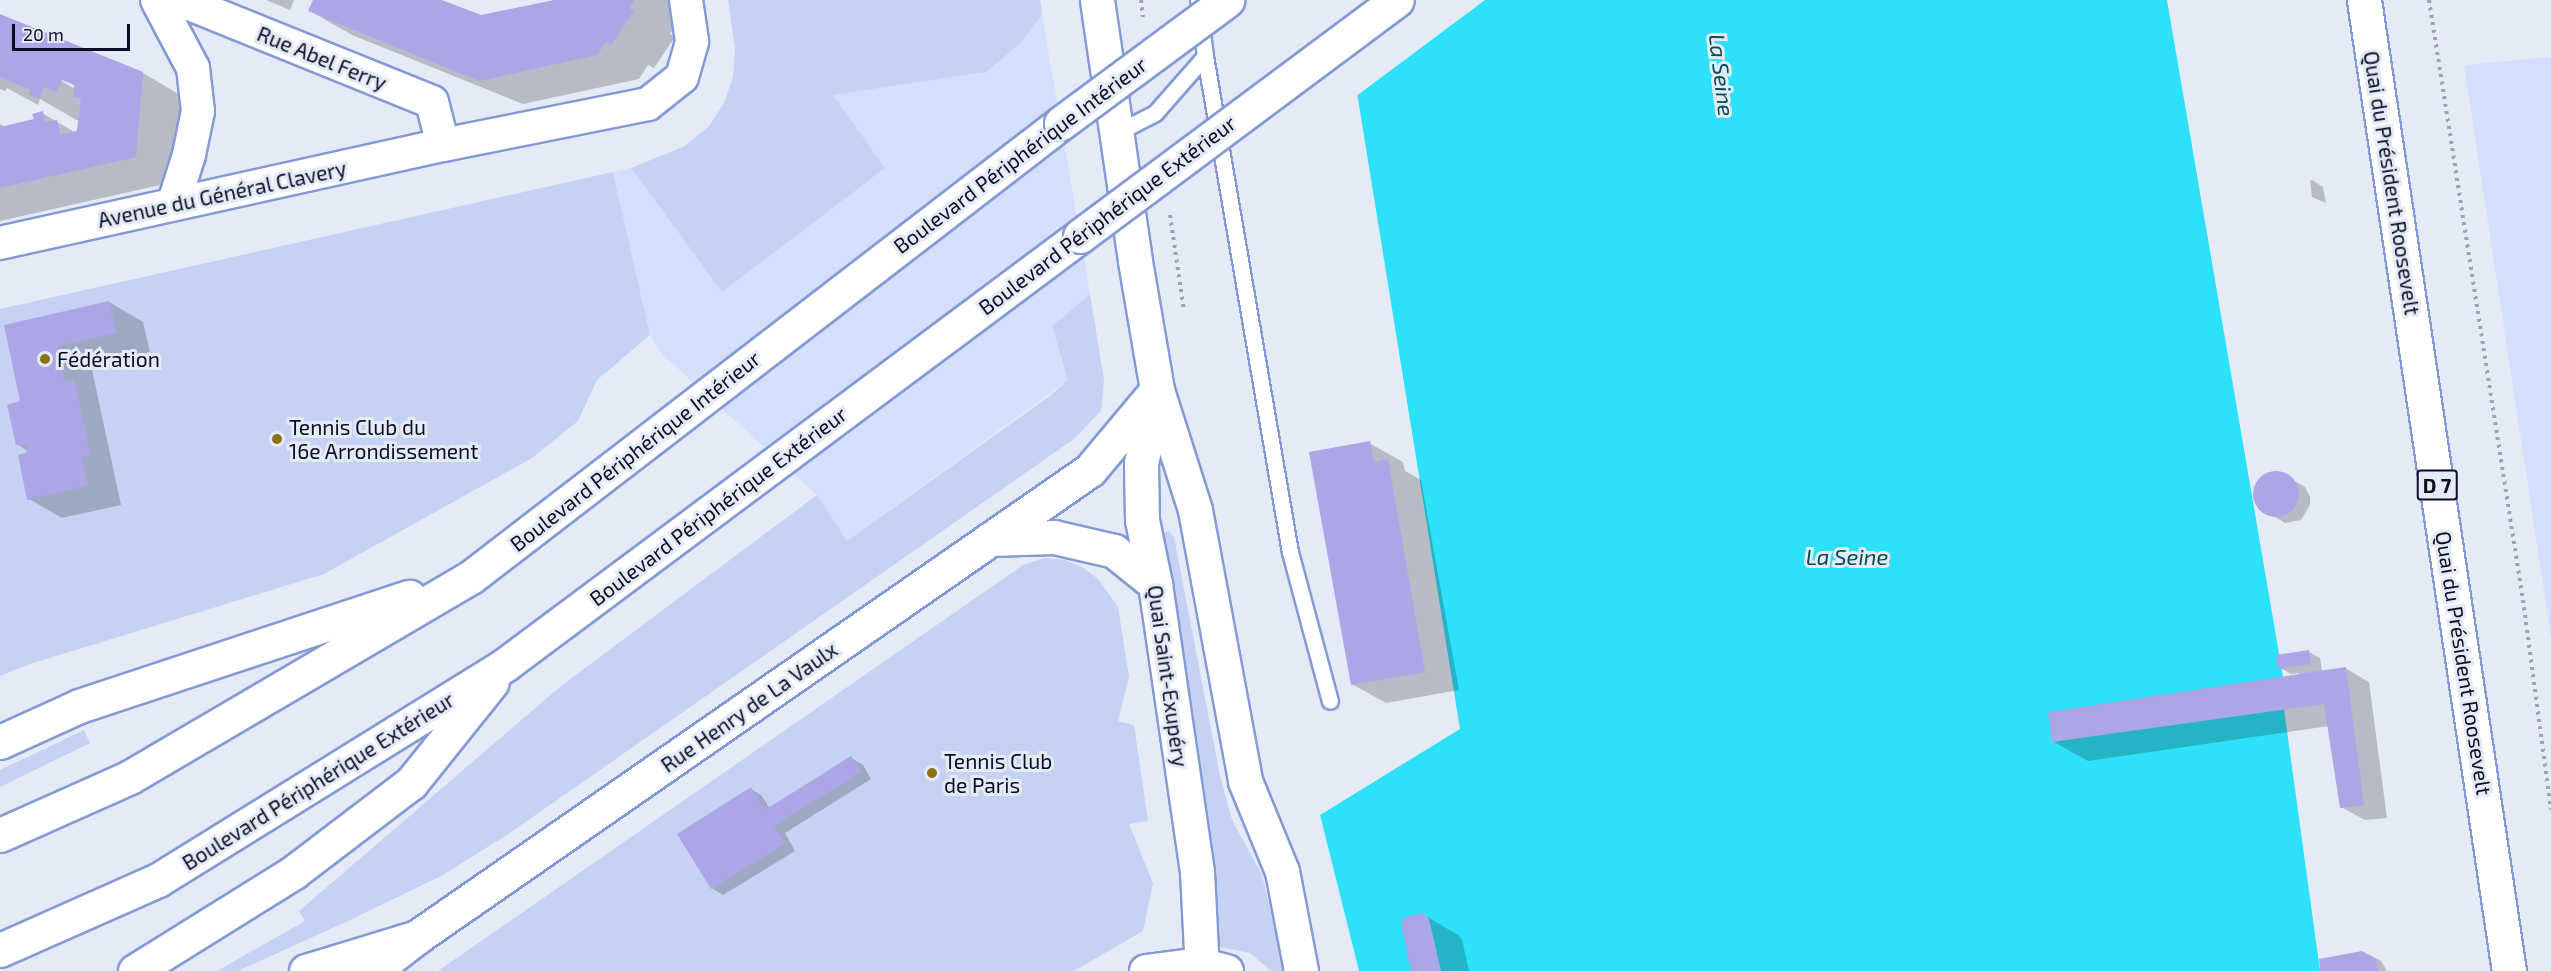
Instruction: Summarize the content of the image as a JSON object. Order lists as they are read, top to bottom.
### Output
{
  "streets": {
    "main road": [
      "Boulevard Périphérique Intérieur",
      "Quai du Président Roosevelt",
      "Boulevard Périphérique Extérieur",
      "D 7",
      "Quai Saint-Exupéry",
      "Rue Henry de La Vaulx"
    ],
    "street": ["Rue Abel Ferry", "Avenue du Général Clavery"]
  },
  "crossings": [
    ["Rue Abel Ferry", "Avenue du Général Clavery"],
    ["Quai Saint-Exupéry", "Rue Henry de La Vaulx"]
  ],
  "water": ["La Seine"],
  "places": ["Fédération", "Tennis Club du 16e Arrondissement", "Tennis Club de Paris"],
  "scale_bar": "20 m"
}
